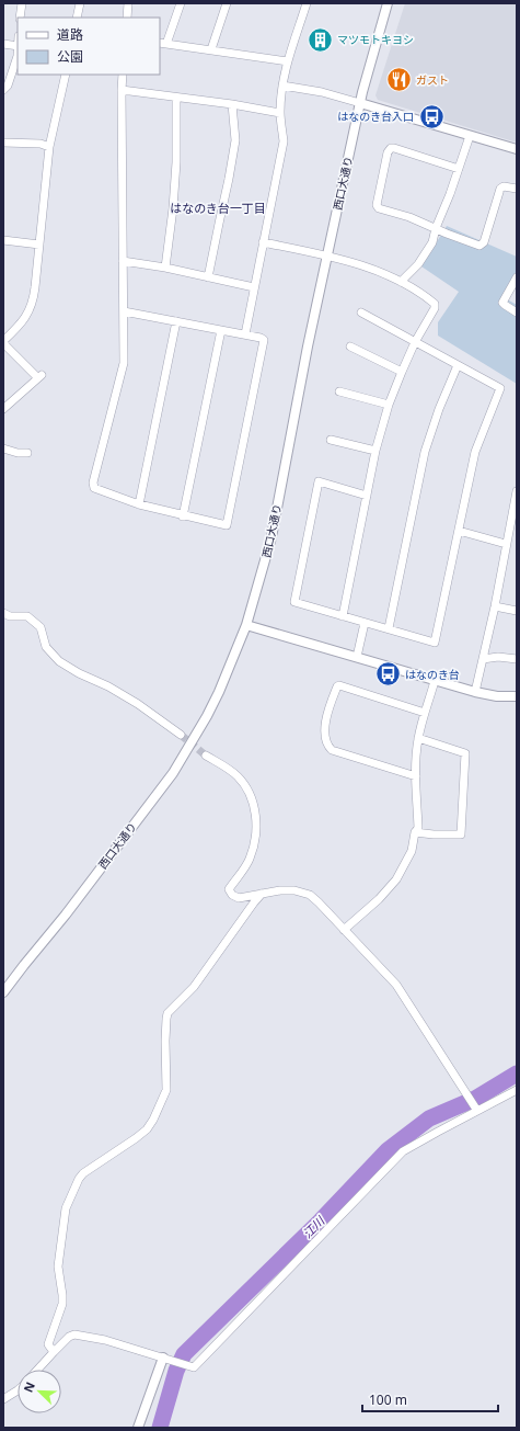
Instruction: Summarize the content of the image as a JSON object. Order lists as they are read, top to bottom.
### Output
{
  "streets": {
    "street": ["西口大通り"]
  },
  "districts": ["はなのき台一丁目"],
  "water": ["江川"],
  "places": {
    "building": ["マツモトキヨシ"],
    "restaurant": ["ガスト"],
    "bus stop": ["はなのき台入口", "はなのき台"]
  },
  "legend": ["道路", "公園"],
  "scale_bar": "100 m",
  "north": "top left"
}
